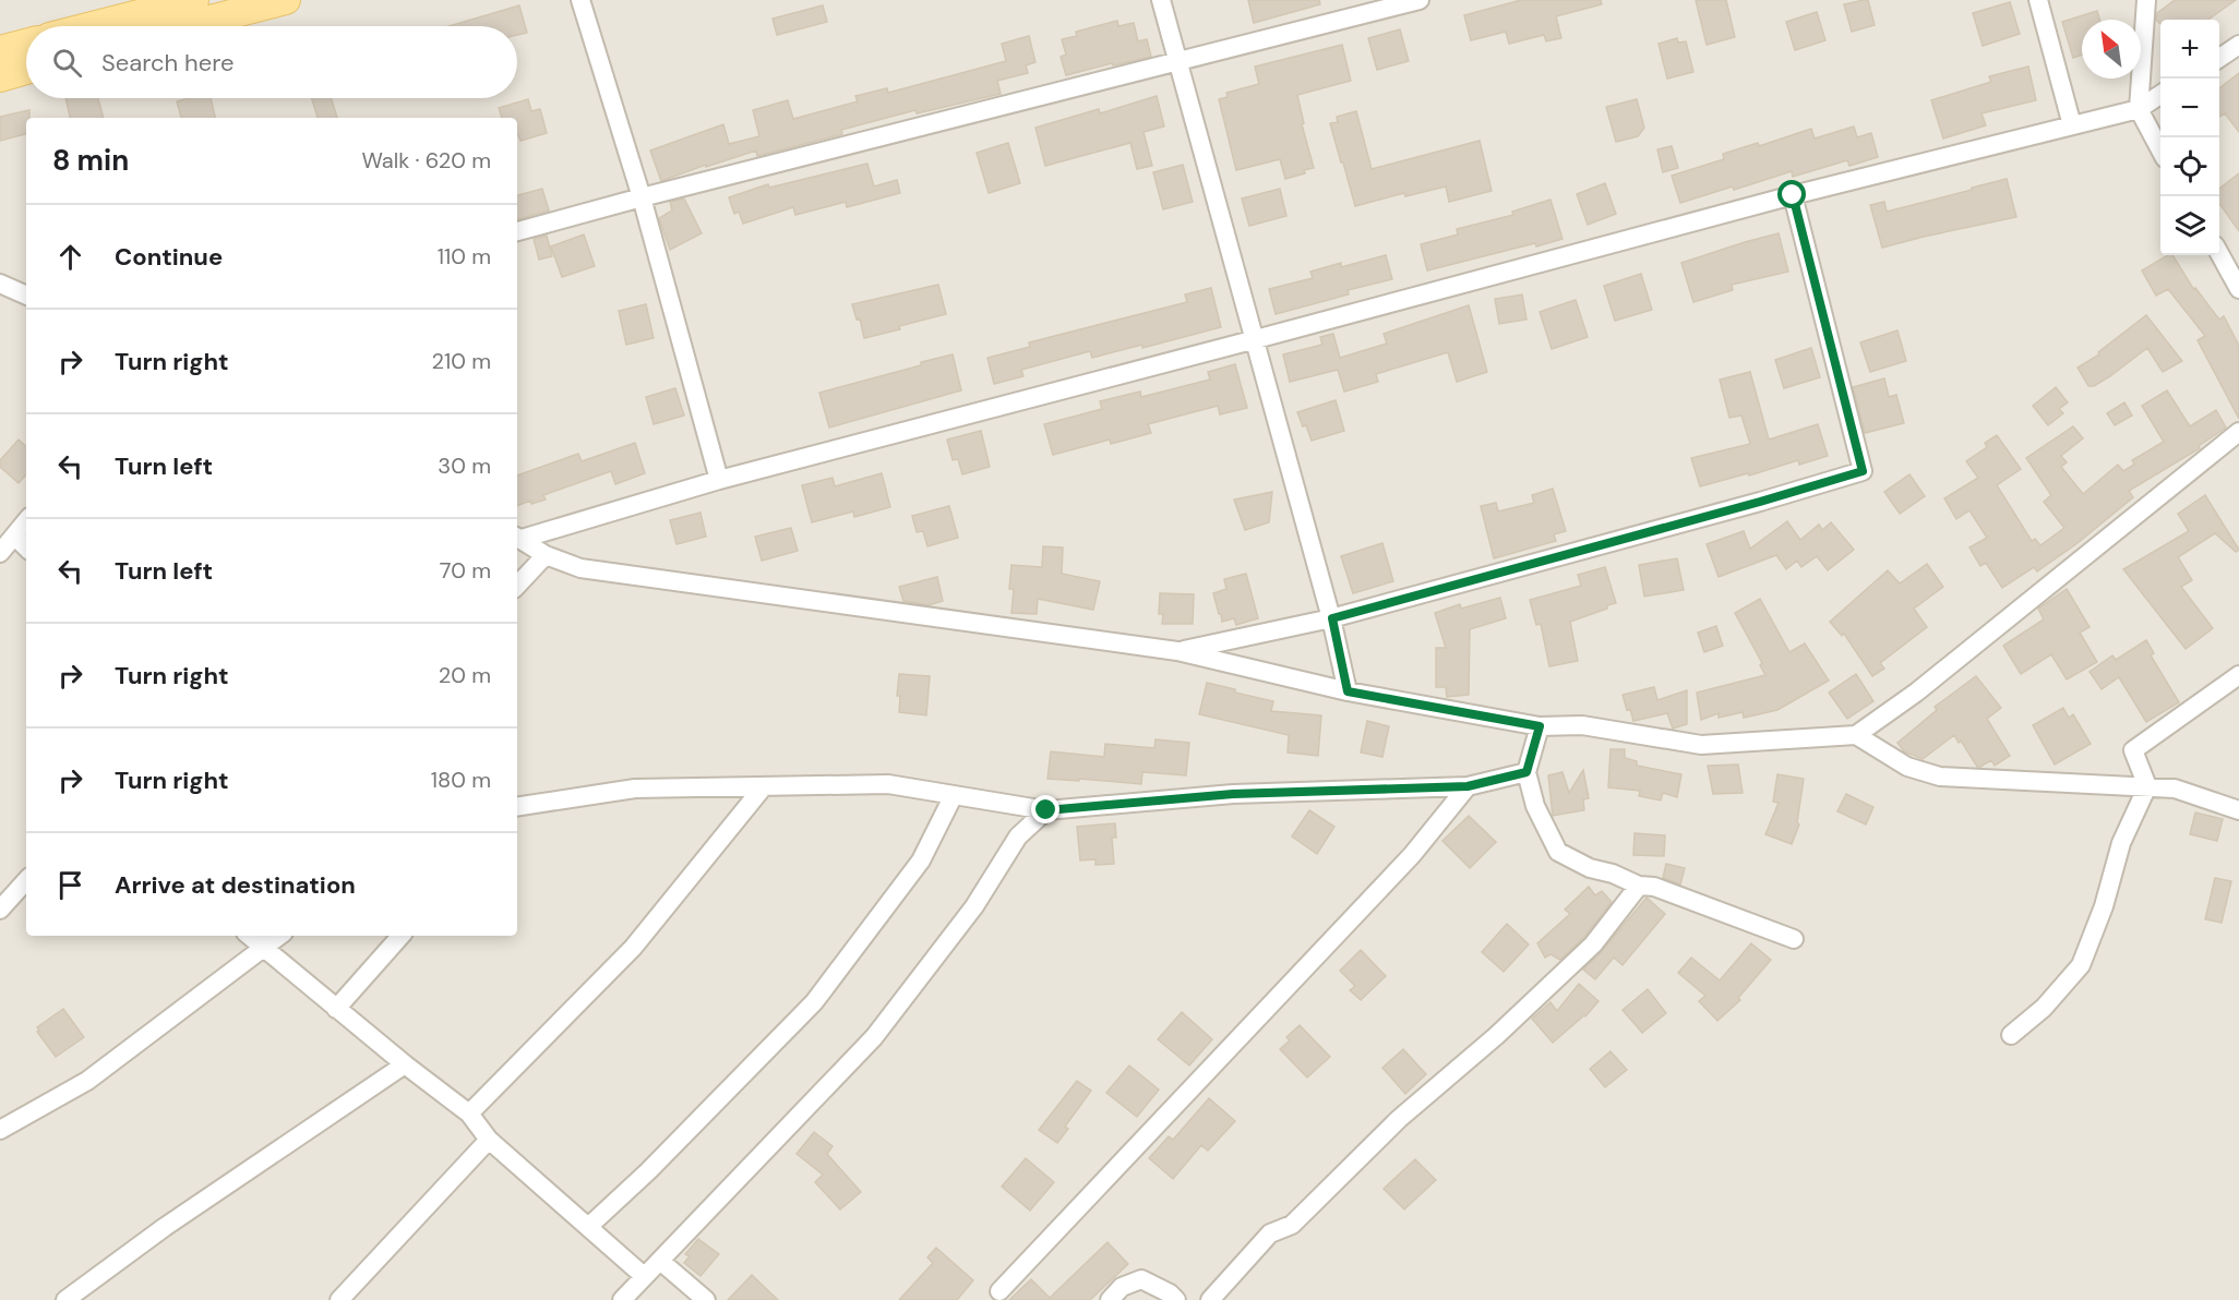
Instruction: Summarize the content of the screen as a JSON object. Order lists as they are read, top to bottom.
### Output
{
  "north": "top left",
  "page": {
    "map_buttons": ["+", "−"],
    "search": "Search here",
    "heading": ["8 min", "Walk · 620 m"],
    "list": [
      ["Continue", "110 m"],
      ["Turn right", "210 m"],
      ["Turn left", "30 m"],
      ["Turn left", "70 m"],
      ["Turn right", "20 m"],
      ["Turn right", "180 m"],
      "Arrive at destination"
    ]
  }
}
